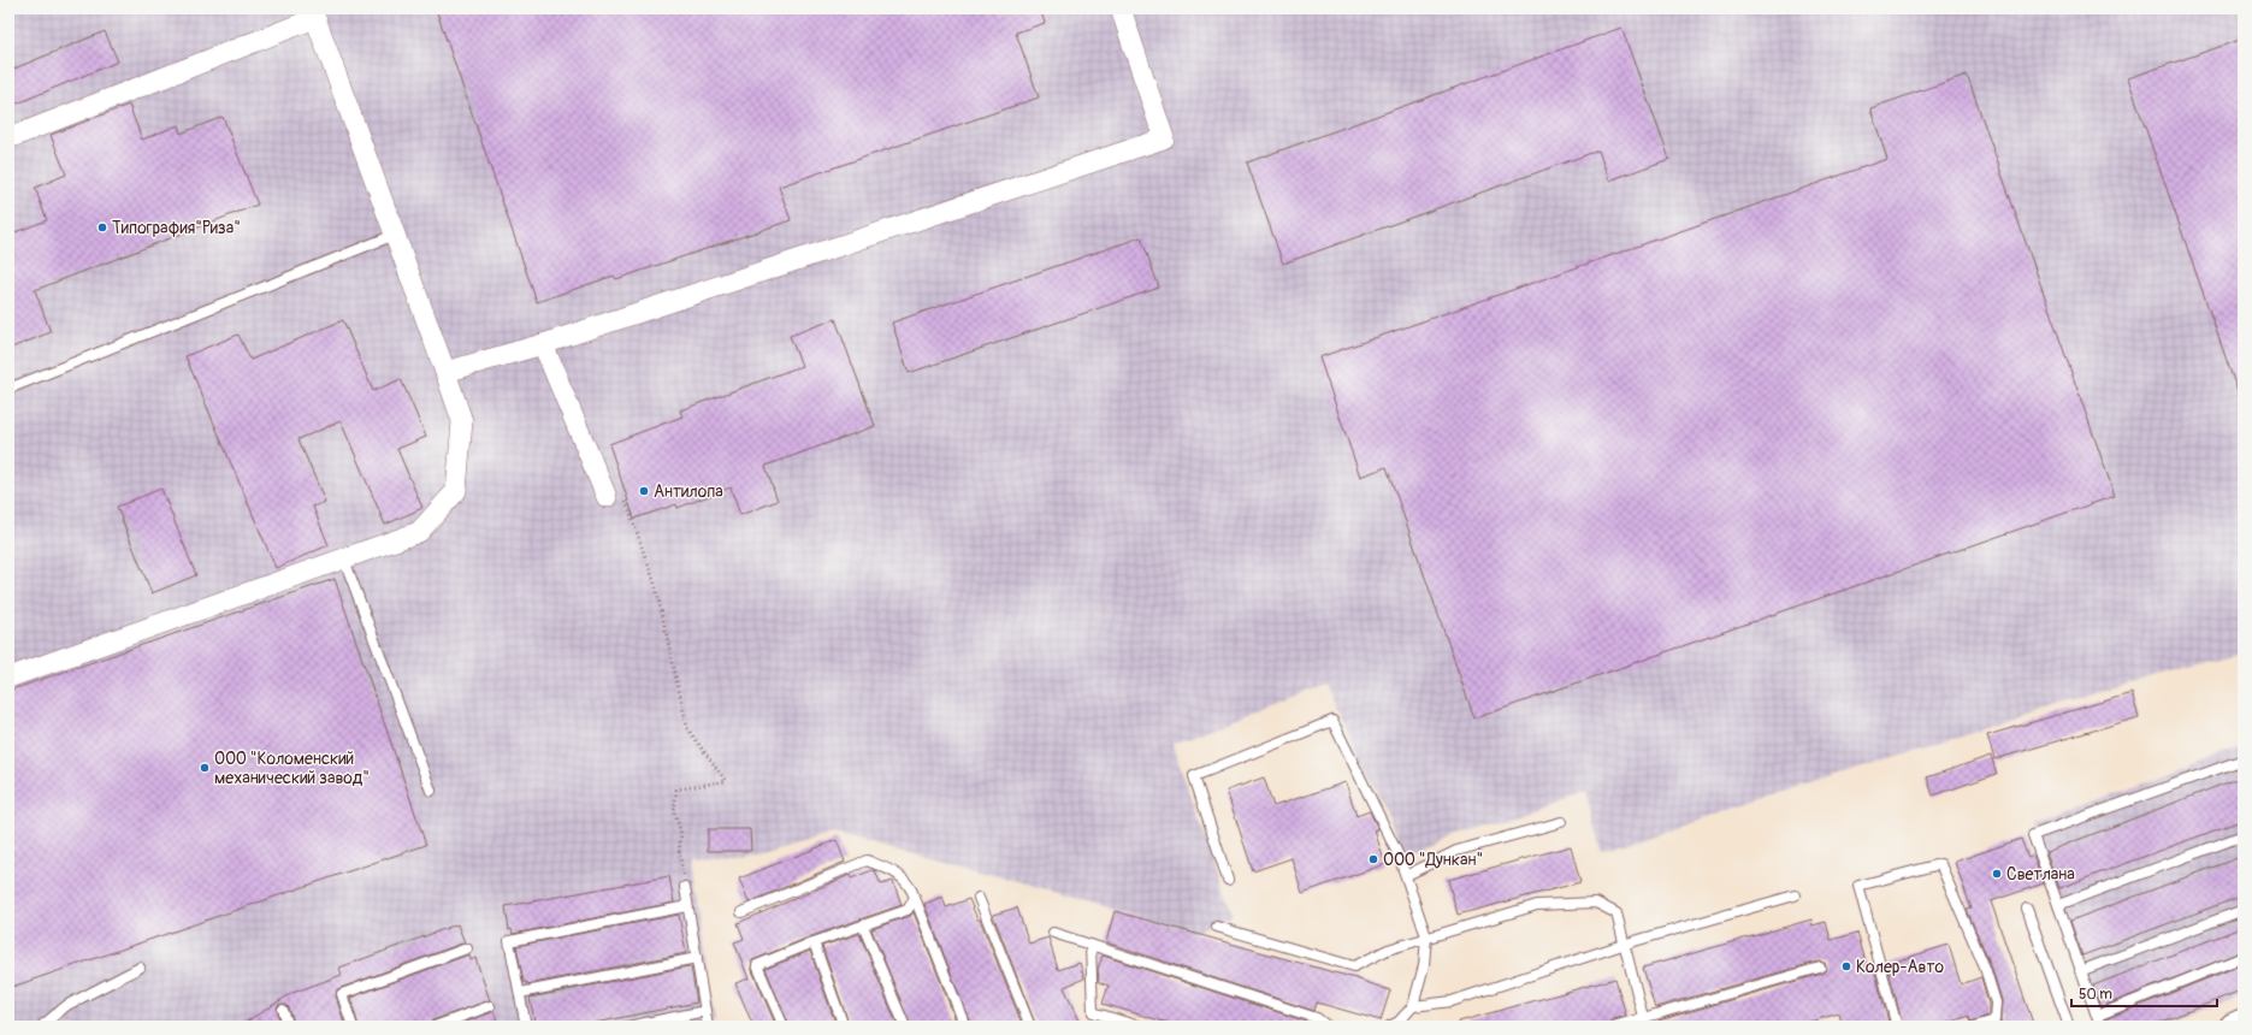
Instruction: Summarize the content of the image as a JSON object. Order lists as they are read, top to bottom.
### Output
{
  "places": [
    "Типография\"Риза\"",
    "Aнтилопа",
    "ООО \"Коломенский механический завод\"",
    "ООО \"Дункан\"",
    "Светлана",
    "Колер-Авто"
  ],
  "scale_bar": "50 m"
}
